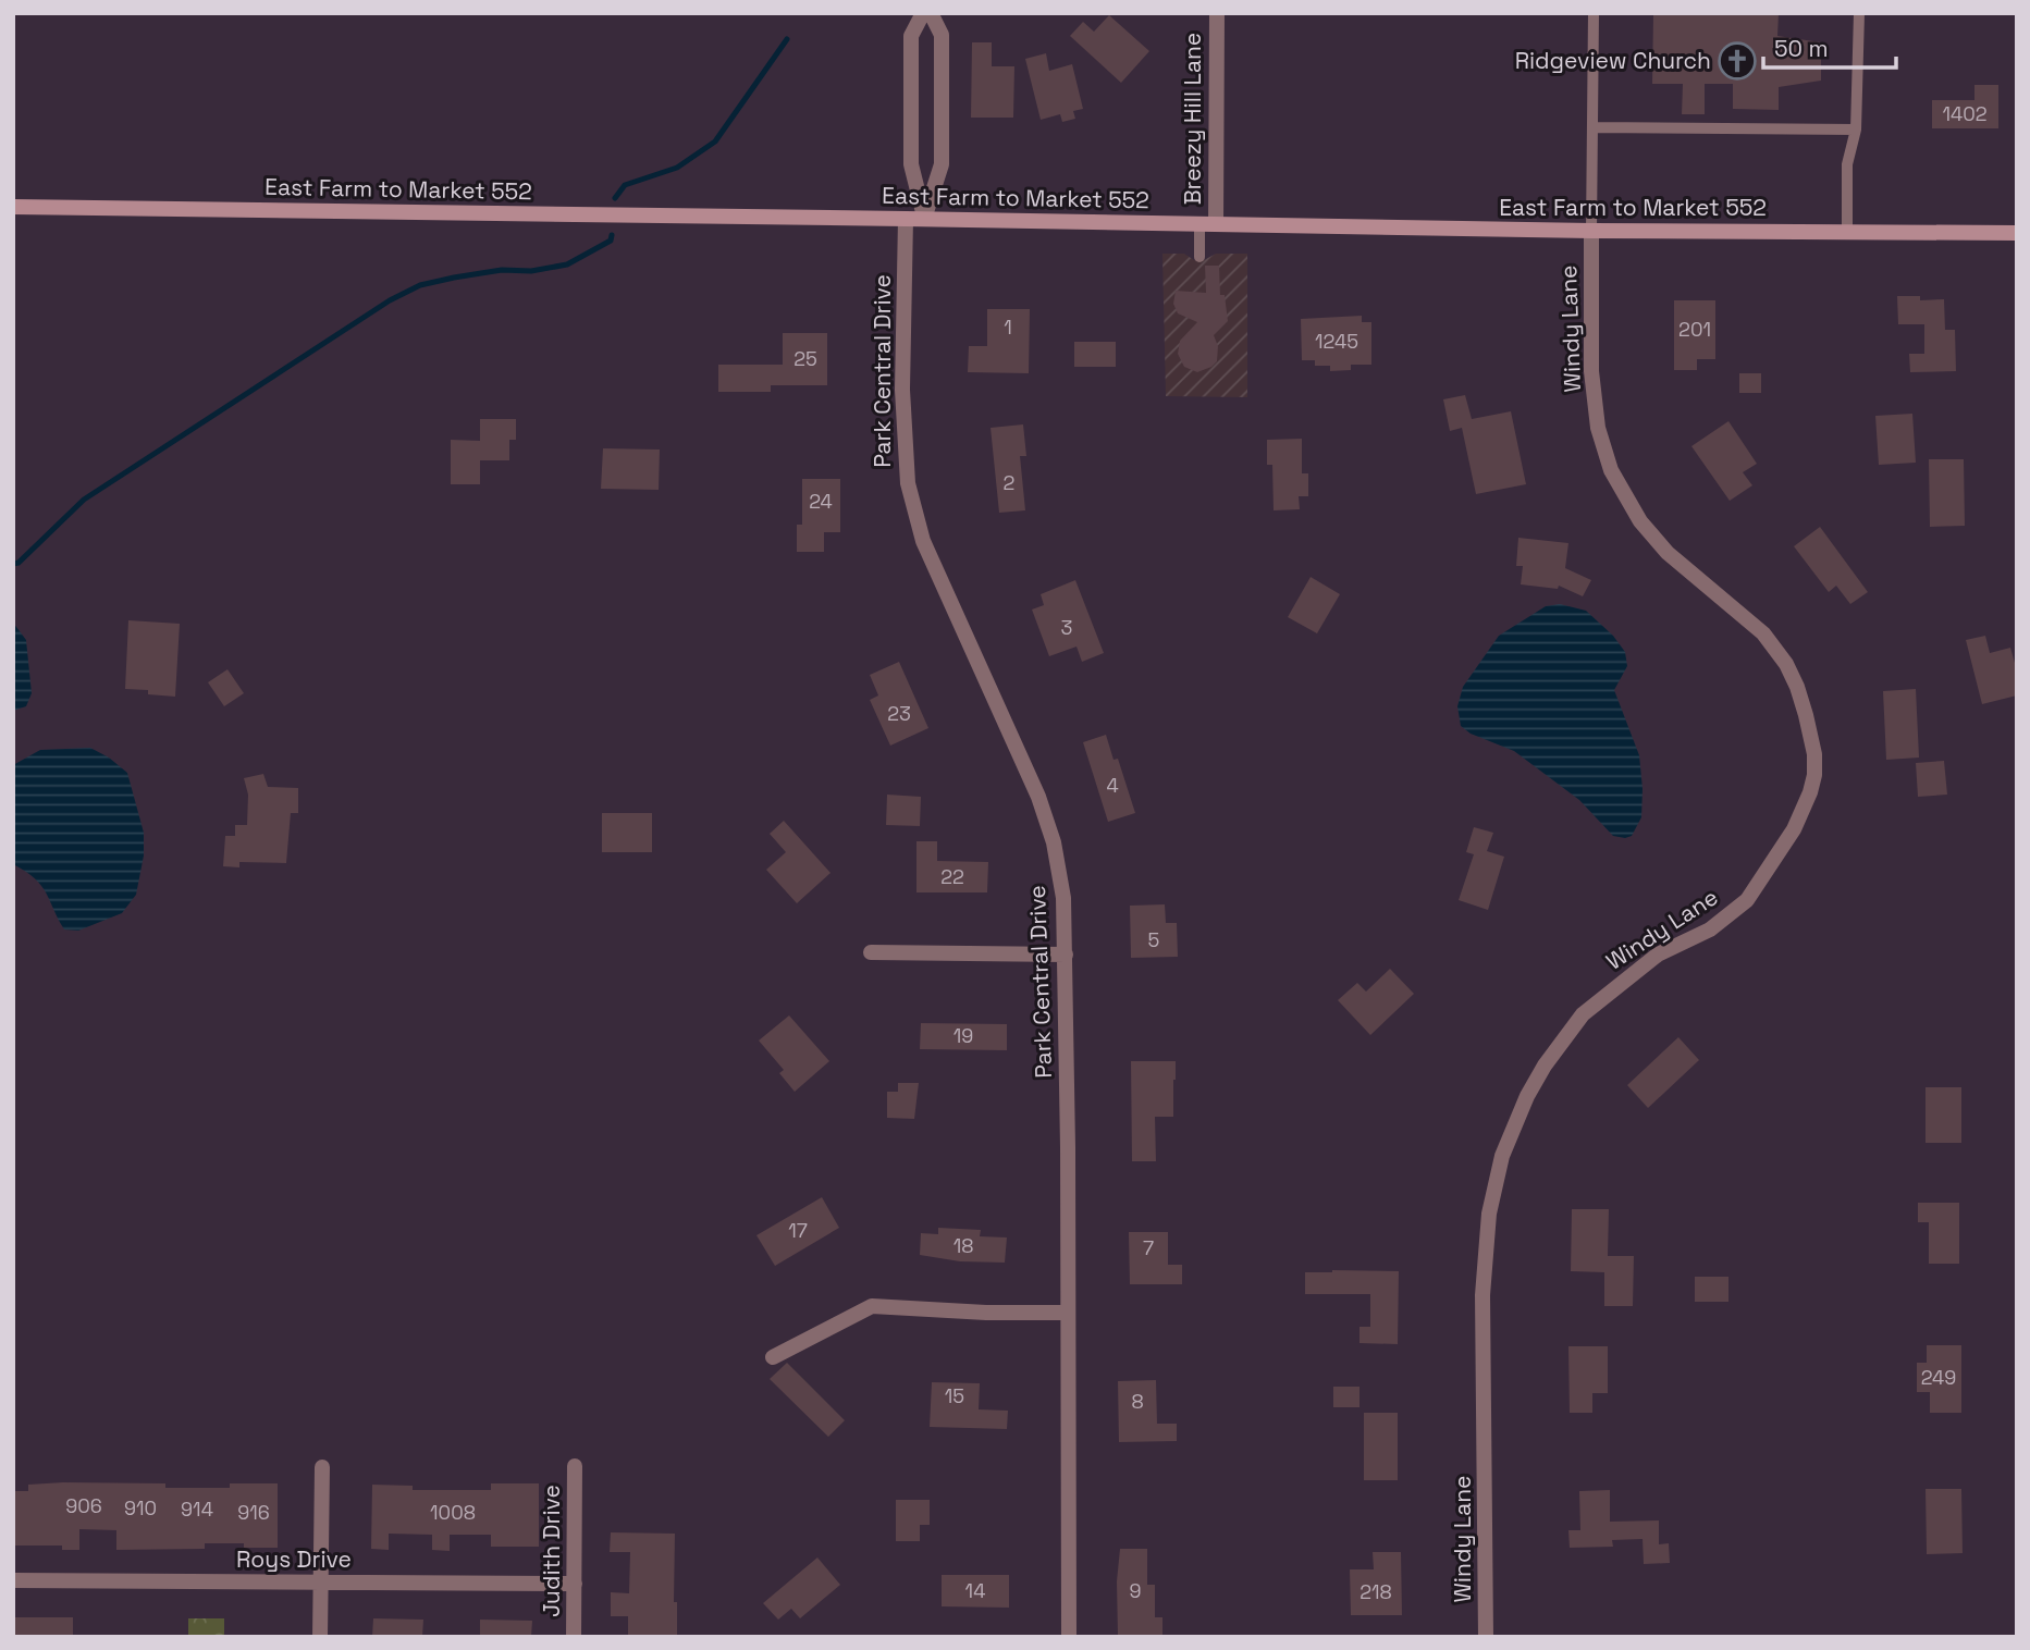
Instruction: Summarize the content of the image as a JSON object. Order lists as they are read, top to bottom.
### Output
{
  "streets": {
    "main road": ["East Farm to Market 552"],
    "street": [
      "Breezy Hill Lane",
      "Windy Lane",
      "Park Central Drive",
      "Judith Drive",
      "Roys Drive"
    ]
  },
  "crossings": [
    ["Breezy Hill Lane", "East Farm to Market 552"],
    ["East Farm to Market 552", "Windy Lane"],
    ["East Farm to Market 552", "Park Central Drive"],
    ["Judith Drive", "Roys Drive"]
  ],
  "places": {
    "church": ["Ridgeview Church"]
  },
  "house_numbers": [
    "1402",
    "1",
    "201",
    "1245",
    "25",
    "2",
    "24",
    "3",
    "23",
    "4",
    "22",
    "5",
    "19",
    "17",
    "18",
    "7",
    "249",
    "15",
    "8",
    "906",
    "910",
    "914",
    "916",
    "1008",
    "14",
    "9",
    "218"
  ],
  "scale_bar": "50 m"
}
